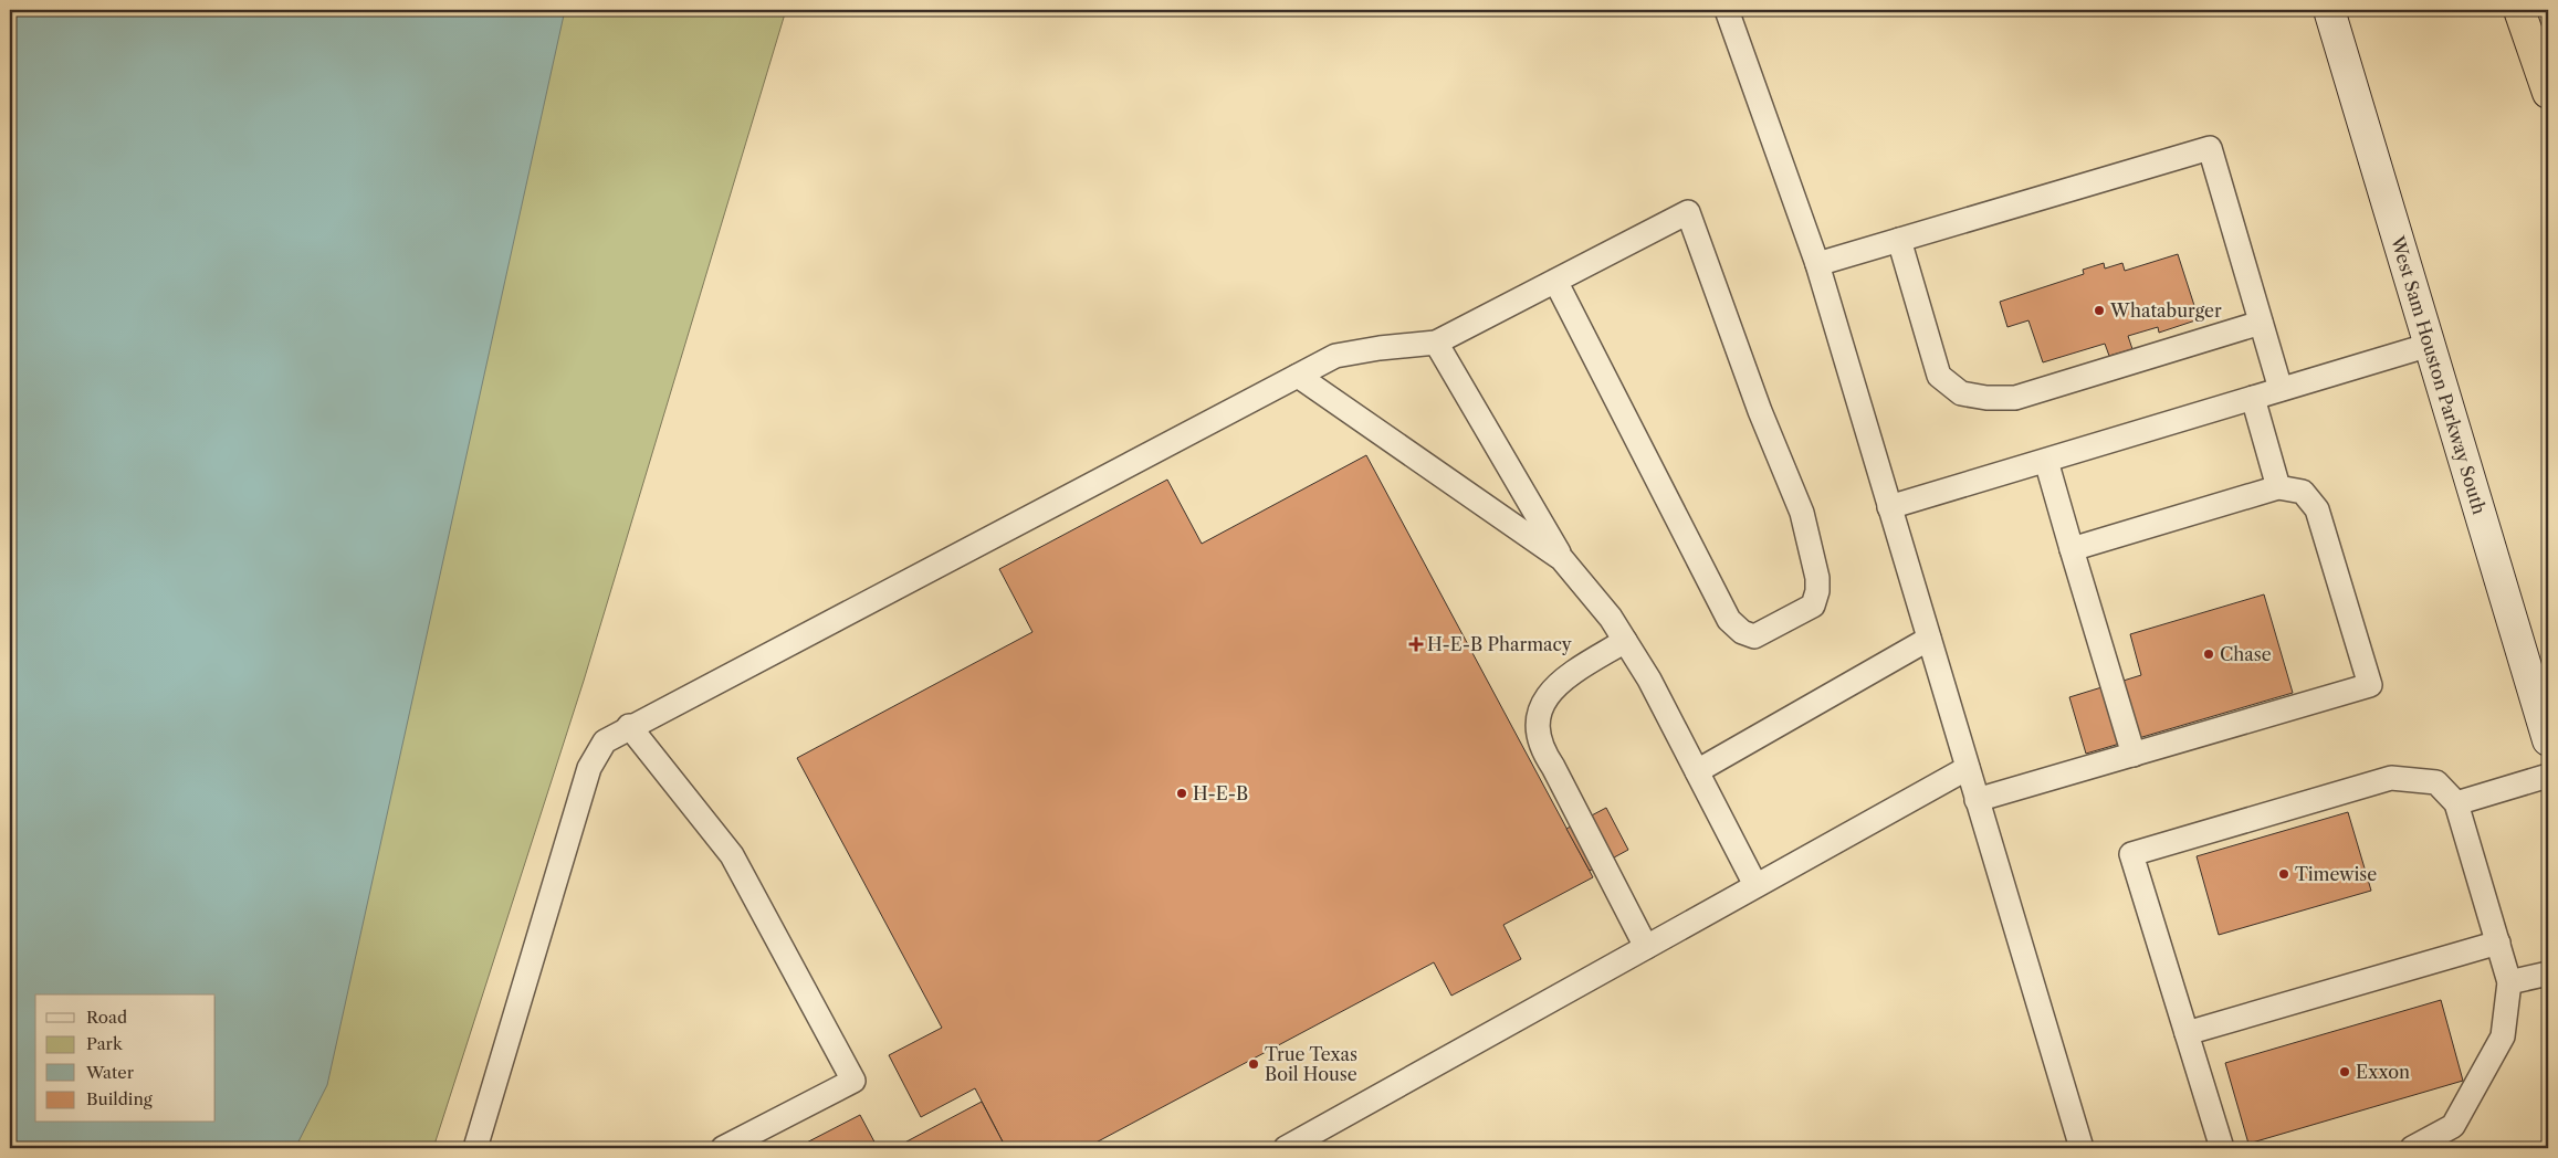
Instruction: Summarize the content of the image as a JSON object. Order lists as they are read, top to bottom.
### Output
{
  "streets": {
    "main road": ["West Sam Houston Parkway South"]
  },
  "places": {
    "other": [
      "Whataburger",
      "Chase",
      "H-E-B",
      "Timewise",
      "True Texas Boil House",
      "Exxon"
    ],
    "health": ["H-E-B Pharmacy"]
  },
  "legend": [
    "Road",
    "Park",
    "Water",
    "Building"
  ]
}
